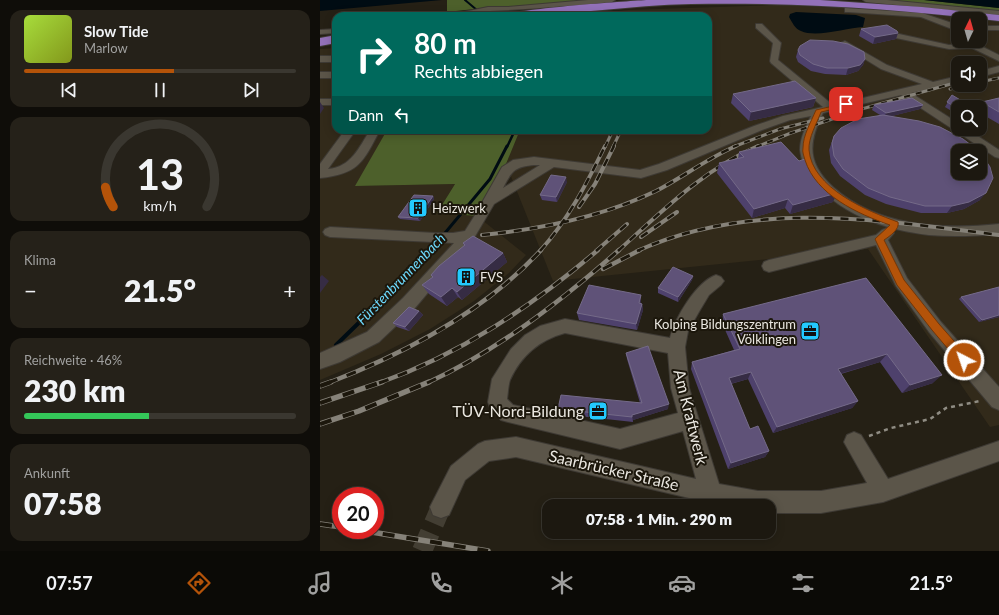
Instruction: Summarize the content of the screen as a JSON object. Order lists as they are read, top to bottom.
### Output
{
  "streets": {
    "street": ["Am Kraftwerk", "Saarbrücker Straße"]
  },
  "crossings": [
    ["Am Kraftwerk", "Saarbrücker Straße"]
  ],
  "water": ["Fürstenbrunnenbach"],
  "places": {
    "building": ["Heizwerk", "FVS"],
    "office": ["Kolping Bildungszentrum Völklingen", "TÜV-Nord-Bildung"]
  },
  "north": "top",
  "page": {
    "turn": ["80 m", "Rechts abbiegen"],
    "song": ["Slow Tide", "Marlow"],
    "then": "Dann",
    "tile": [
      "Klima",
      ["Reichweite · 46%", "230 km"],
      ["Ankunft", "07:58"]
    ],
    "heat": ["−", "21.5°", "+"],
    "limit": "20",
    "trip": "07:58 · 1 Min. · 290 m",
    "tabs": ["07:57", "21.5°"],
    "gauge": ["13", "km/h"]
  }
}
